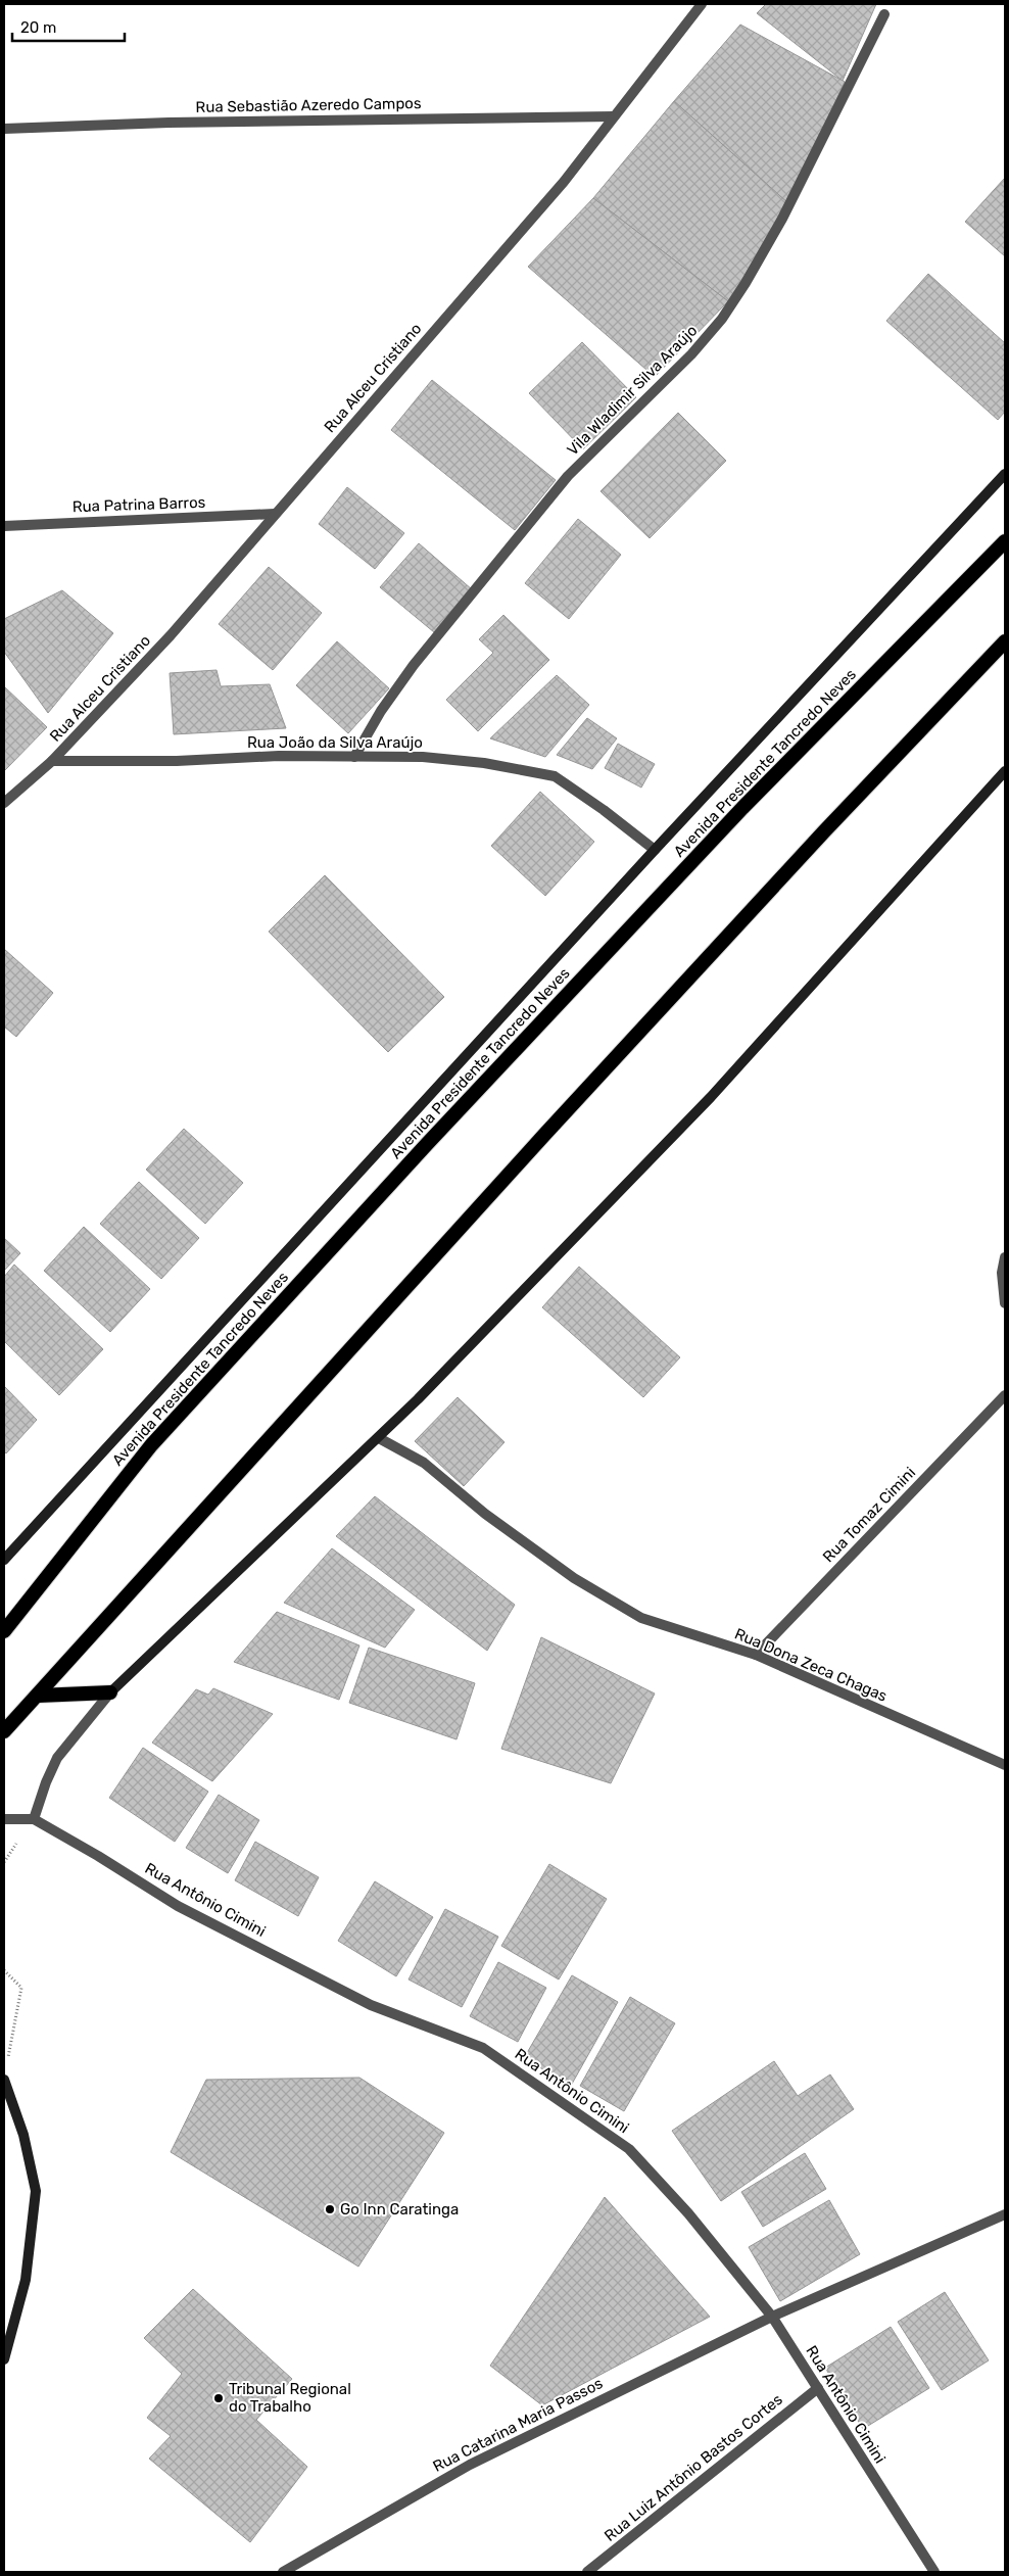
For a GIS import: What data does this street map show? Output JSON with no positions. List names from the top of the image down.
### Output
{
  "streets": {
    "highway": ["Avenida Presidente Tancredo Neves"],
    "street": [
      "Rua Sebastião Azeredo Campos",
      "Rua Alceu Cristiano",
      "Vila Wladimir Silva Araújo",
      "Rua Patrina Barros",
      "Rua João da Silva Araújo",
      "Rua Tomaz Cimini",
      "Rua Dona Zeca Chagas",
      "Rua Antônio Cimini",
      "Rua Catarina Maria Passos",
      "Rua Luiz Antônio Bastos Cortes"
    ]
  },
  "crossings": [
    ["Rua Sebastião Azeredo Campos", "Rua Alceu Cristiano"],
    ["Rua Alceu Cristiano", "Rua Patrina Barros"],
    ["Rua Alceu Cristiano", "Rua João da Silva Araújo"],
    ["Vila Wladimir Silva Araújo", "Rua João da Silva Araújo"],
    ["Rua João da Silva Araújo", "Avenida Presidente Tancredo Neves"],
    ["Rua Tomaz Cimini", "Rua Dona Zeca Chagas"],
    ["Rua Antônio Cimini", "Rua Catarina Maria Passos"],
    ["Rua Antônio Cimini", "Rua Luiz Antônio Bastos Cortes"]
  ],
  "places": ["Go Inn Caratinga", "Tribunal Regional do Trabalho"],
  "scale_bar": "20 m"
}
